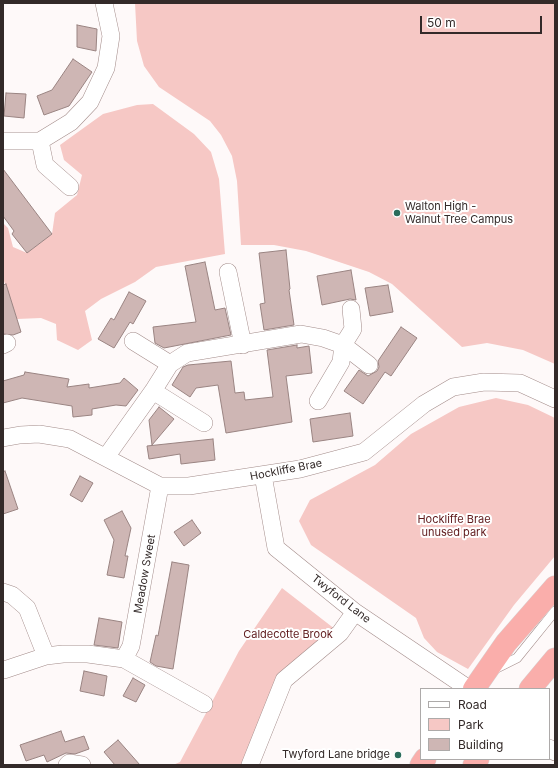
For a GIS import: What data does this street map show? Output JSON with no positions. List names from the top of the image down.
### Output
{
  "streets": {
    "street": ["Hockliffe Brae", "Meadow Sweet", "Twyford Lane"]
  },
  "crossings": [
    ["Hockliffe Brae", "Meadow Sweet"],
    ["Hockliffe Brae", "Twyford Lane"]
  ],
  "parks": ["Hockliffe Brae unused park", "Caldecotte Brook"],
  "places": ["Walton High - Walnut Tree Campus", "Twyford Lane bridge"],
  "legend": ["Road", "Park", "Building"],
  "scale_bar": "50 m"
}
